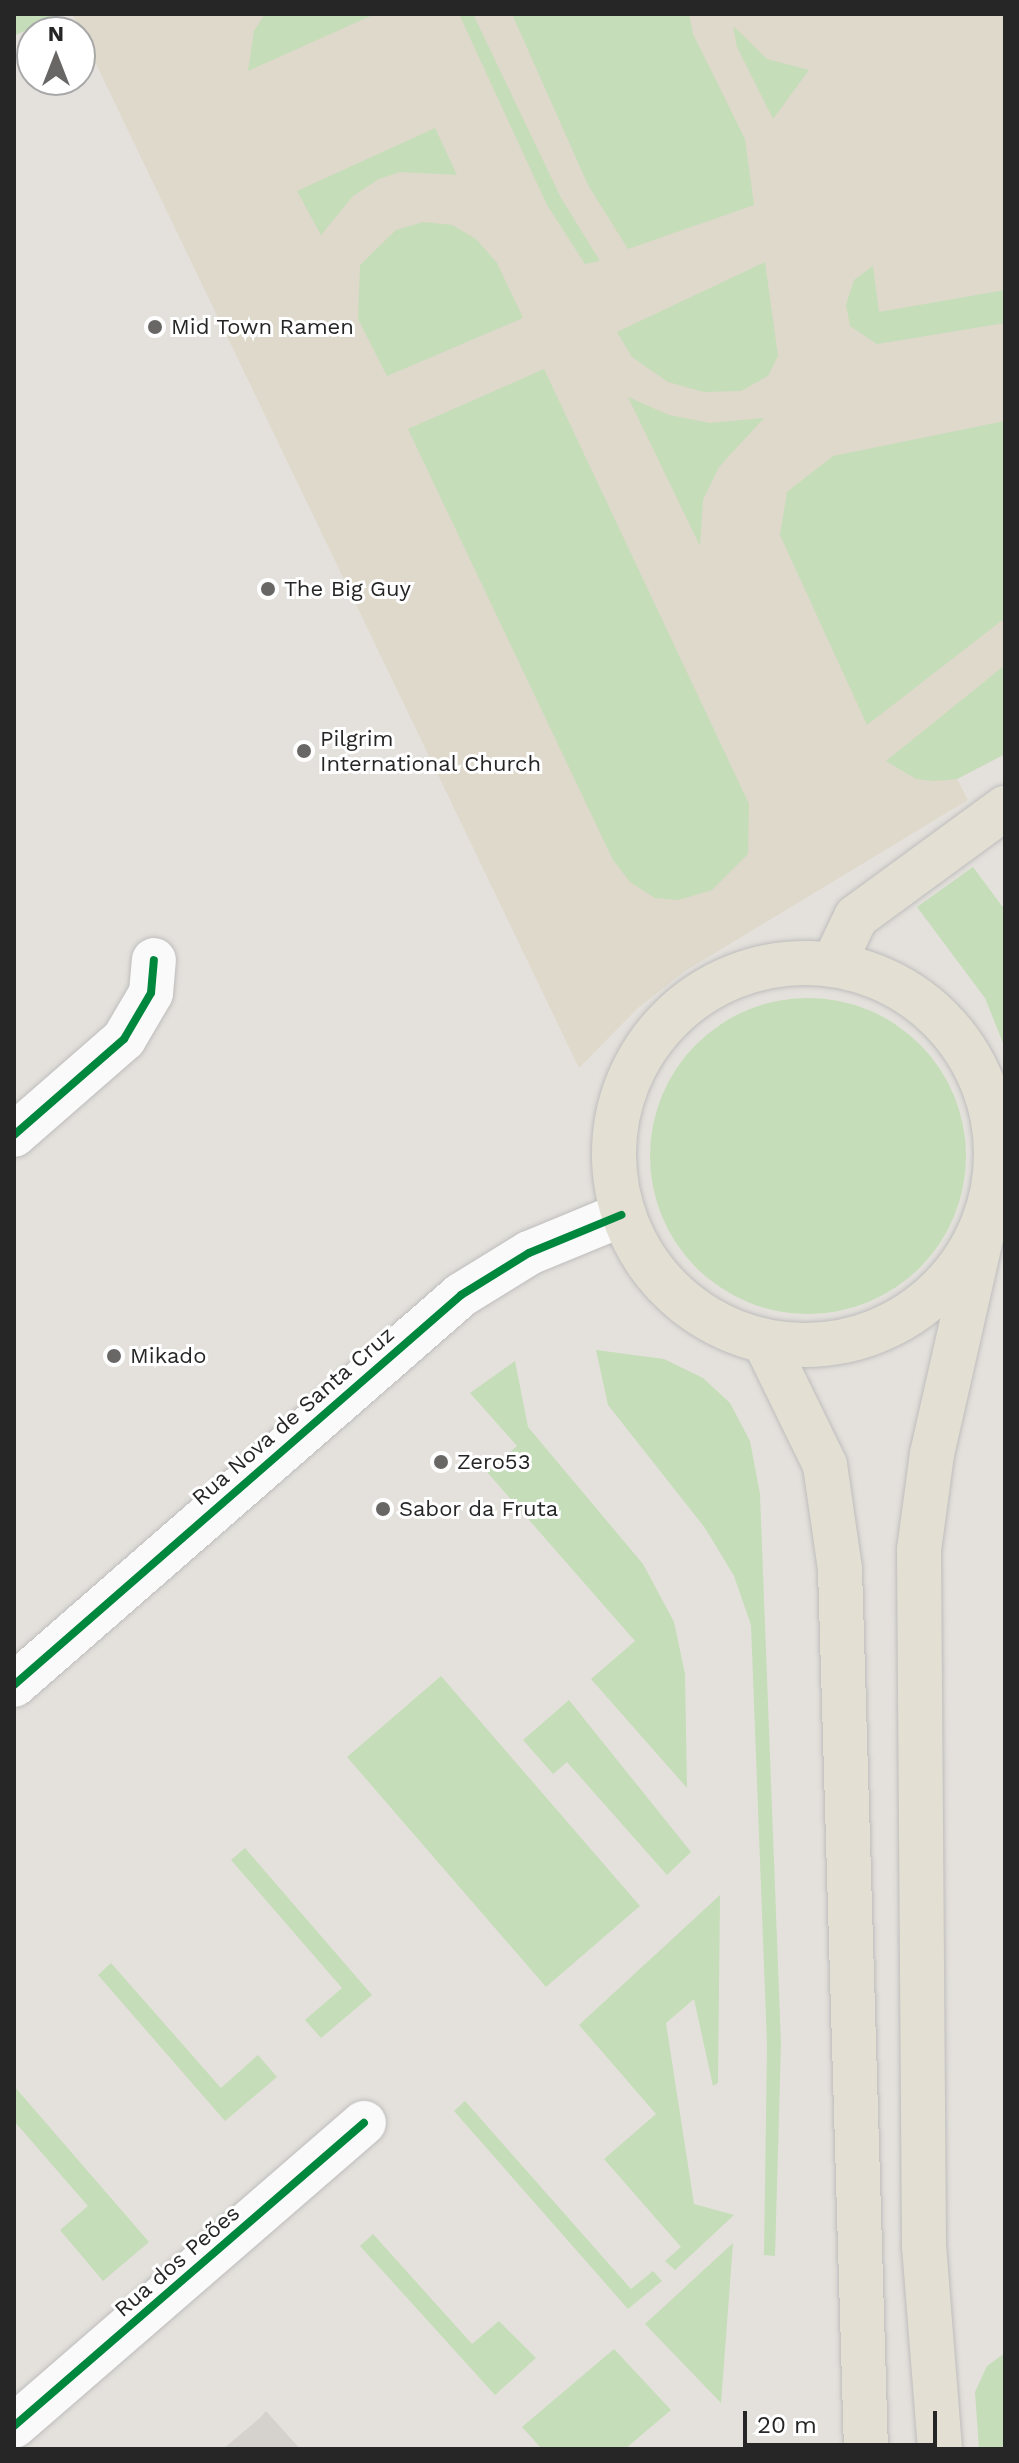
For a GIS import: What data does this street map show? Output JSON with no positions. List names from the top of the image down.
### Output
{
  "streets": {
    "street": ["Rua Nova de Santa Cruz", "Rua dos Peões"]
  },
  "places": [
    "Mid Town Ramen",
    "The Big Guy",
    "Pilgrim International Church",
    "Mikado",
    "Zero53",
    "Sabor da Fruta"
  ],
  "scale_bar": "20 m",
  "north": "top"
}
